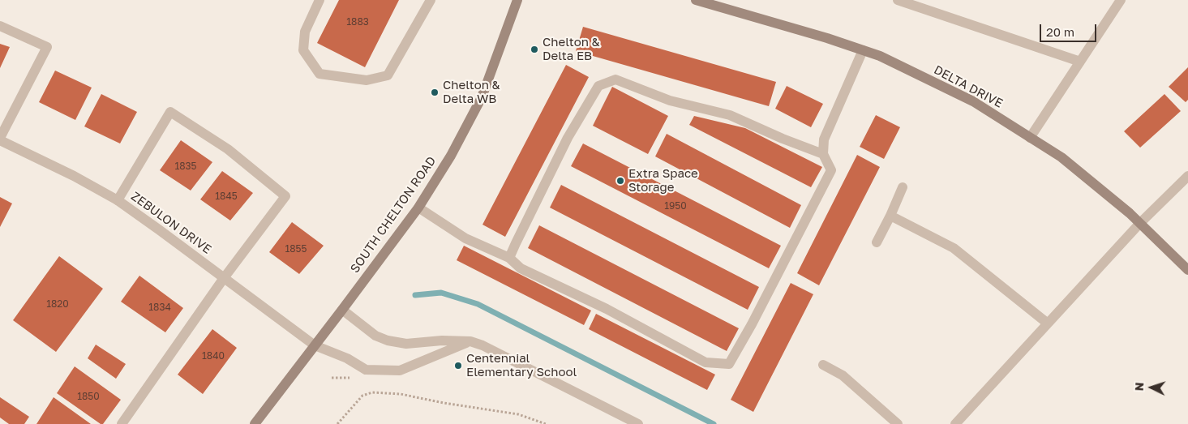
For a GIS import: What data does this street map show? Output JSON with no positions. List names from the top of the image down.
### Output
{
  "streets": {
    "main road": ["DELTA DRIVE", "SOUTH CHELTON ROAD"],
    "street": ["ZEBULON DRIVE"]
  },
  "crossings": [
    ["SOUTH CHELTON ROAD", "ZEBULON DRIVE"]
  ],
  "places": [
    "Chelton & Delta EB",
    "Chelton & Delta WB",
    "Extra Space Storage",
    "Centennial Elementary School"
  ],
  "house_numbers": [
    "1883",
    "1835",
    "1845",
    "1950",
    "1855",
    "1820",
    "1834",
    "1840",
    "1850"
  ],
  "scale_bar": "20 m",
  "north": "left"
}
